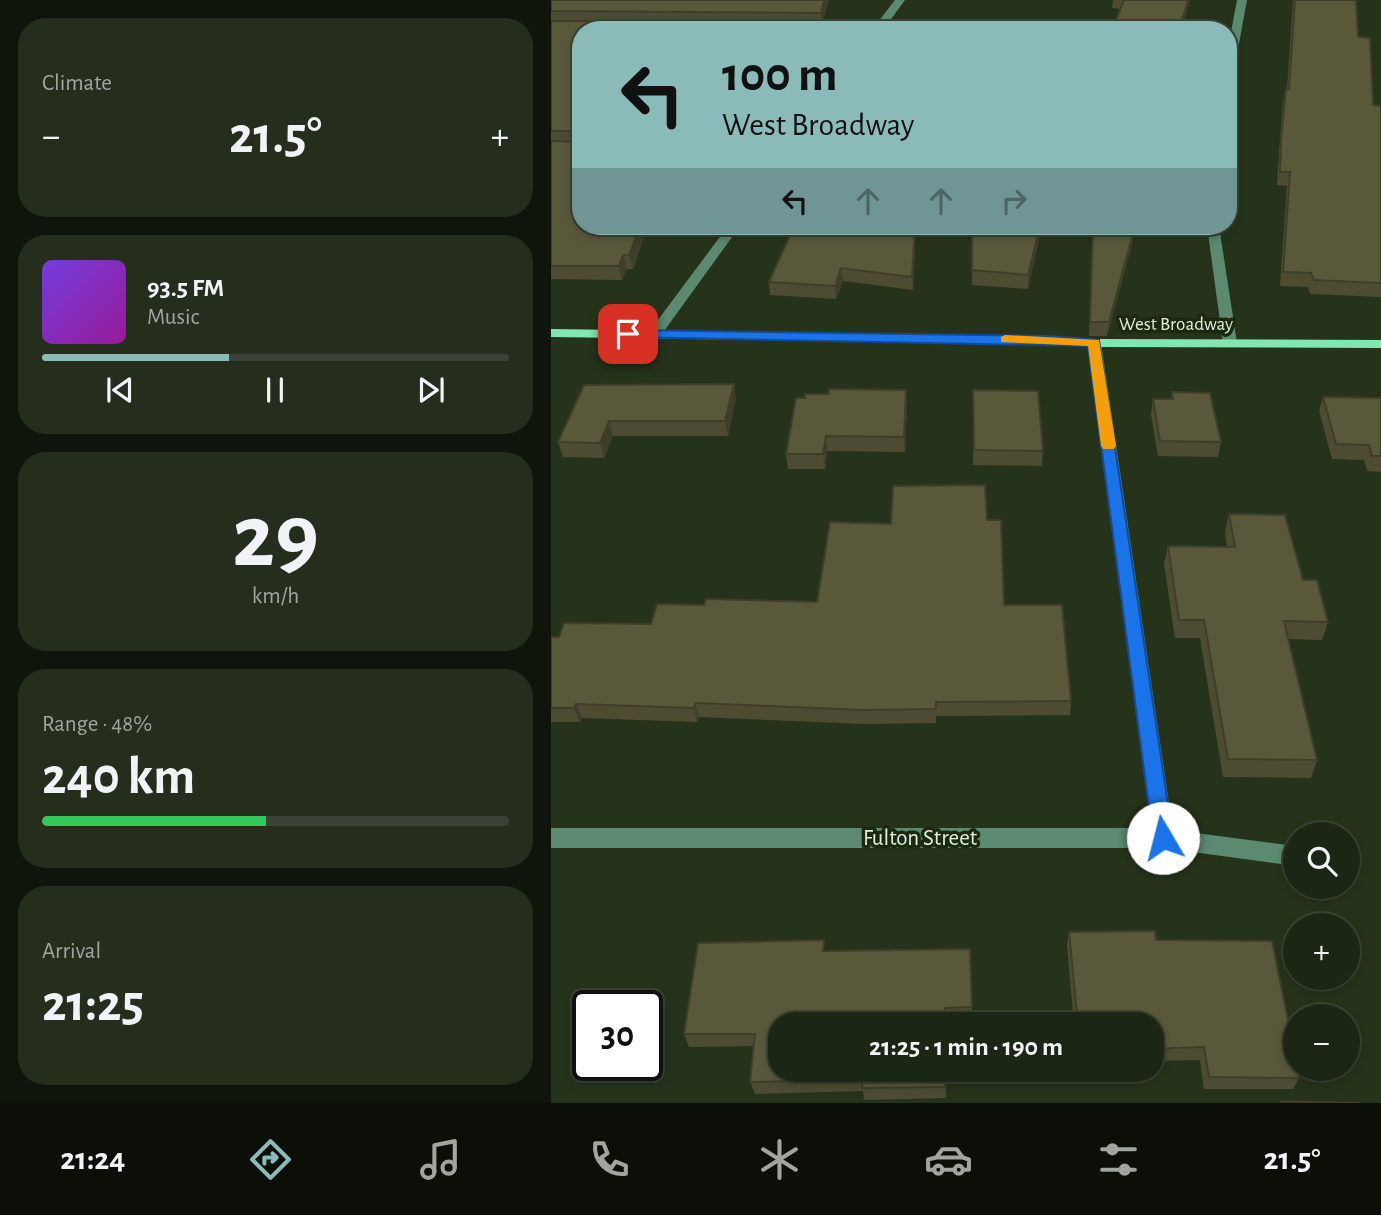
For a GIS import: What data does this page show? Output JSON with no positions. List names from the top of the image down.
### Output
{
  "streets": {
    "main road": ["West Broadway"],
    "street": ["Fulton Street"]
  },
  "page": {
    "tile": [
      "Climate",
      ["29", "km/h"],
      ["Range · 48%", "240 km"],
      ["Arrival", "21:25"]
    ],
    "turn": ["100 m", "West Broadway"],
    "heat": ["−", "21.5°", "+"],
    "song": ["93.5 FM", "Music"],
    "map_buttons": ["+", "−"],
    "limit": "30",
    "trip": "21:25 · 1 min · 190 m",
    "tabs": ["21:24", "21.5°"]
  }
}
